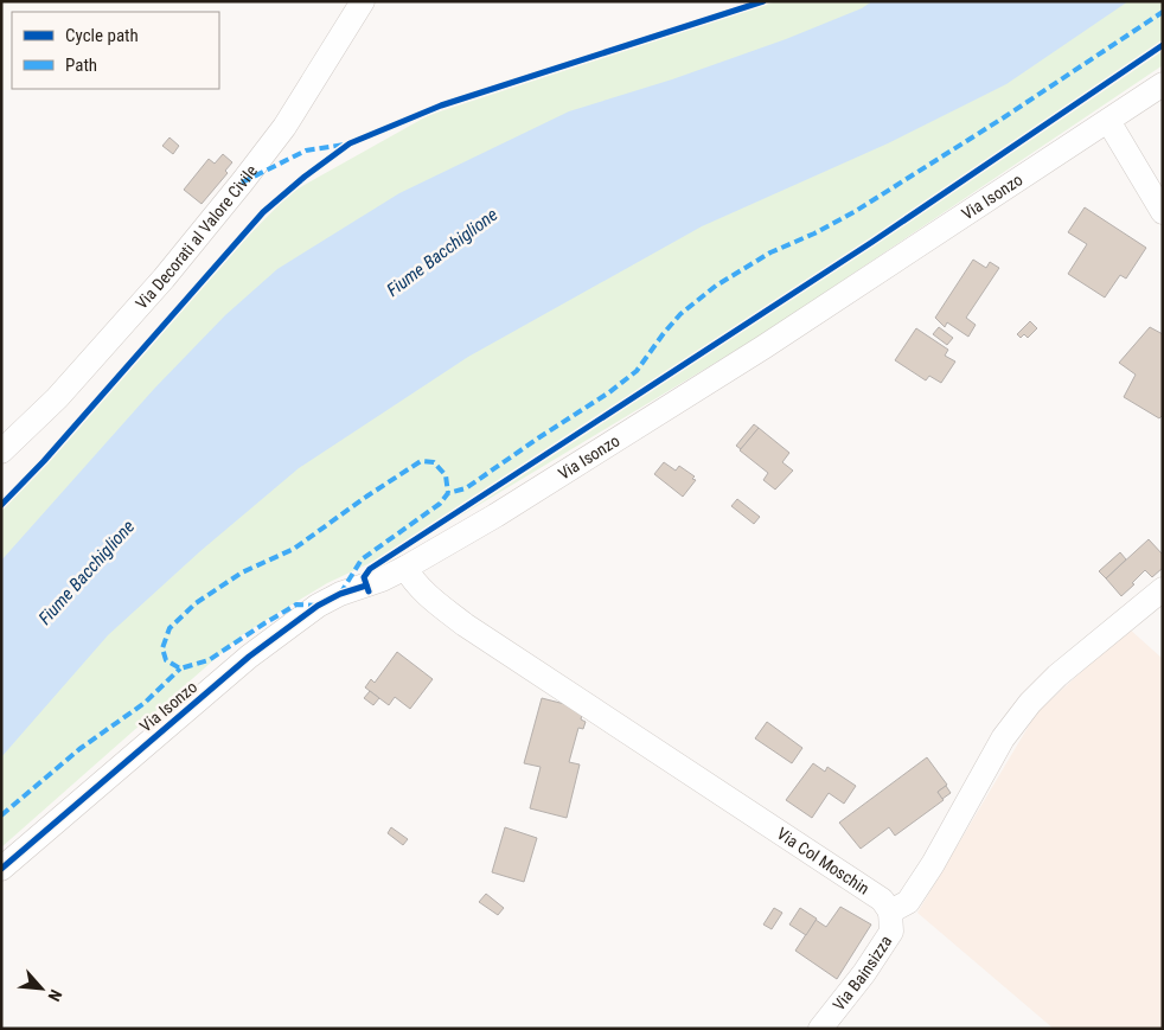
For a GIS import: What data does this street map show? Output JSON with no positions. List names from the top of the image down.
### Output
{
  "streets": {
    "street": [
      "Via Isonzo",
      "Via Decorati al Valore Civile",
      "Via Col Moschin",
      "Via Bainsizza"
    ]
  },
  "crossings": [
    ["Via Isonzo", "Via Col Moschin"],
    ["Via Col Moschin", "Via Bainsizza"]
  ],
  "water": ["Fiume Bacchiglione"],
  "legend": ["Cycle path", "Path"],
  "north": "bottom right"
}
